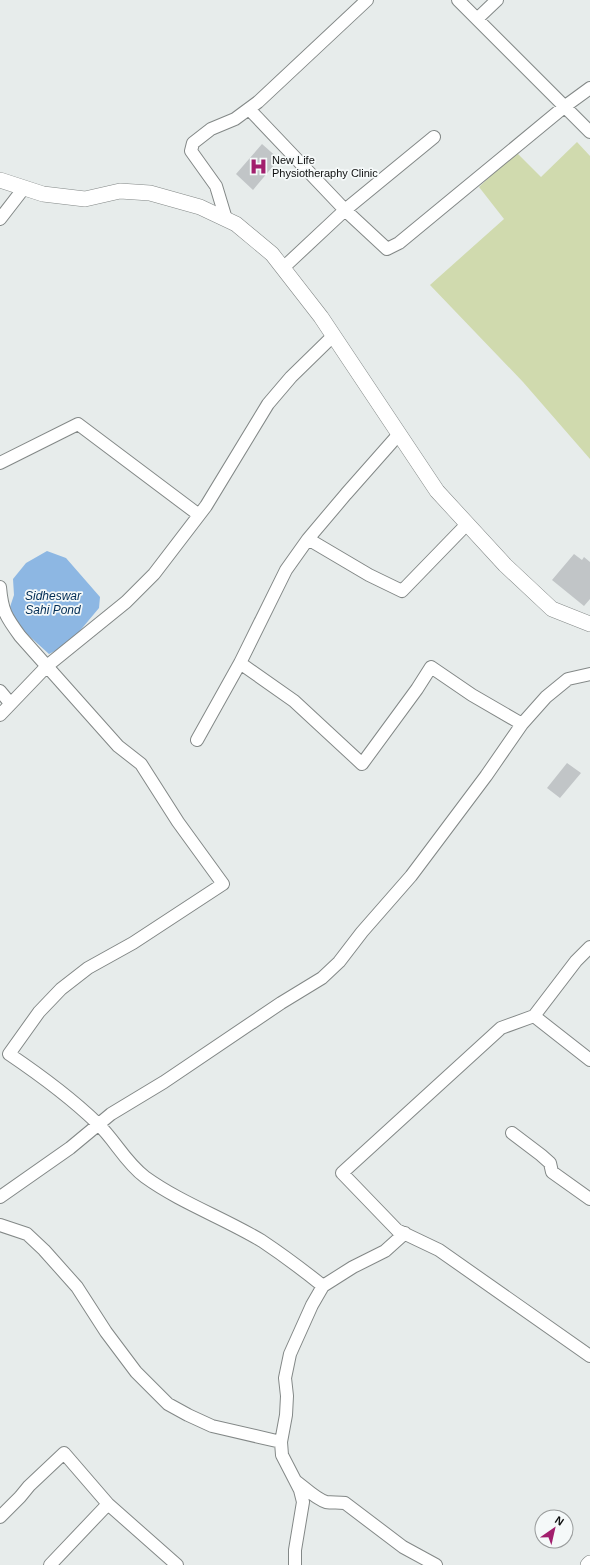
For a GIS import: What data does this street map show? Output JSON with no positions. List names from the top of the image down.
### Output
{
  "water": ["Sidheswar Sahi Pond"],
  "places": {
    "hospital": ["New Life Physiotheraphy Clinic"]
  },
  "north": "top right"
}
